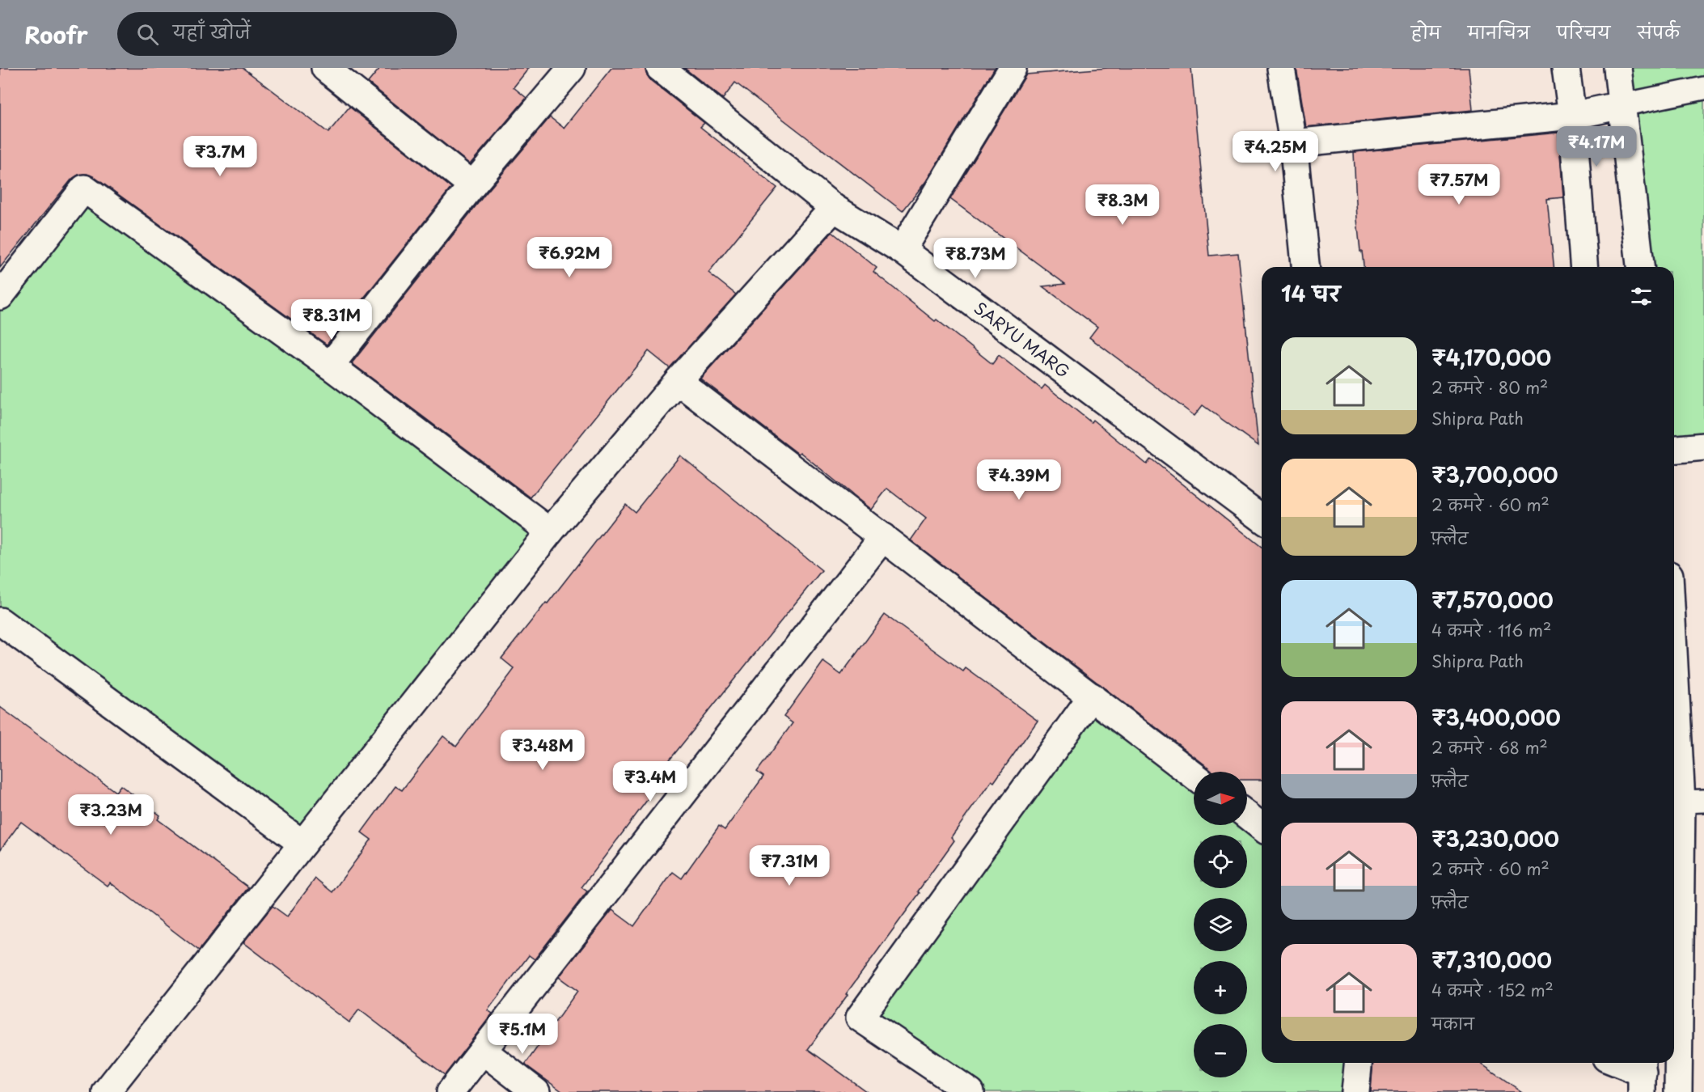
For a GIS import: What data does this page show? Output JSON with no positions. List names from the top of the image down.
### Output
{
  "streets": {
    "street": ["SARYU MARG"]
  },
  "north": "right",
  "page": {
    "header": "Roofr",
    "search": "यहाँ खोजें",
    "nav": [
      "होम",
      "मानचित्र",
      "परिचय",
      "संपर्क"
    ],
    "price": [
      "₹4.17M",
      "₹4.25M",
      "₹3.7M",
      "₹7.57M",
      "₹8.3M",
      "₹6.92M",
      "₹8.73M",
      "₹8.31M",
      "₹4.39M",
      "₹3.48M",
      "₹3.4M",
      "₹3.23M",
      "₹7.31M",
      "₹5.1M"
    ],
    "heading": "14 घर",
    "list": [
      {
        "name": "₹4,170,000",
        "note": "2 कमरे · 80 m² · Shipra Path"
      },
      {
        "name": "₹3,700,000",
        "note": "2 कमरे · 60 m² · फ़्लैट"
      },
      {
        "name": "₹7,570,000",
        "note": "4 कमरे · 116 m² · Shipra Path"
      },
      {
        "name": "₹3,400,000",
        "note": "2 कमरे · 68 m² · फ़्लैट"
      },
      {
        "name": "₹3,230,000",
        "note": "2 कमरे · 60 m² · फ़्लैट"
      },
      {
        "name": "₹7,310,000",
        "note": "4 कमरे · 152 m² · मकान"
      }
    ],
    "map_buttons": ["+", "−"]
  }
}
